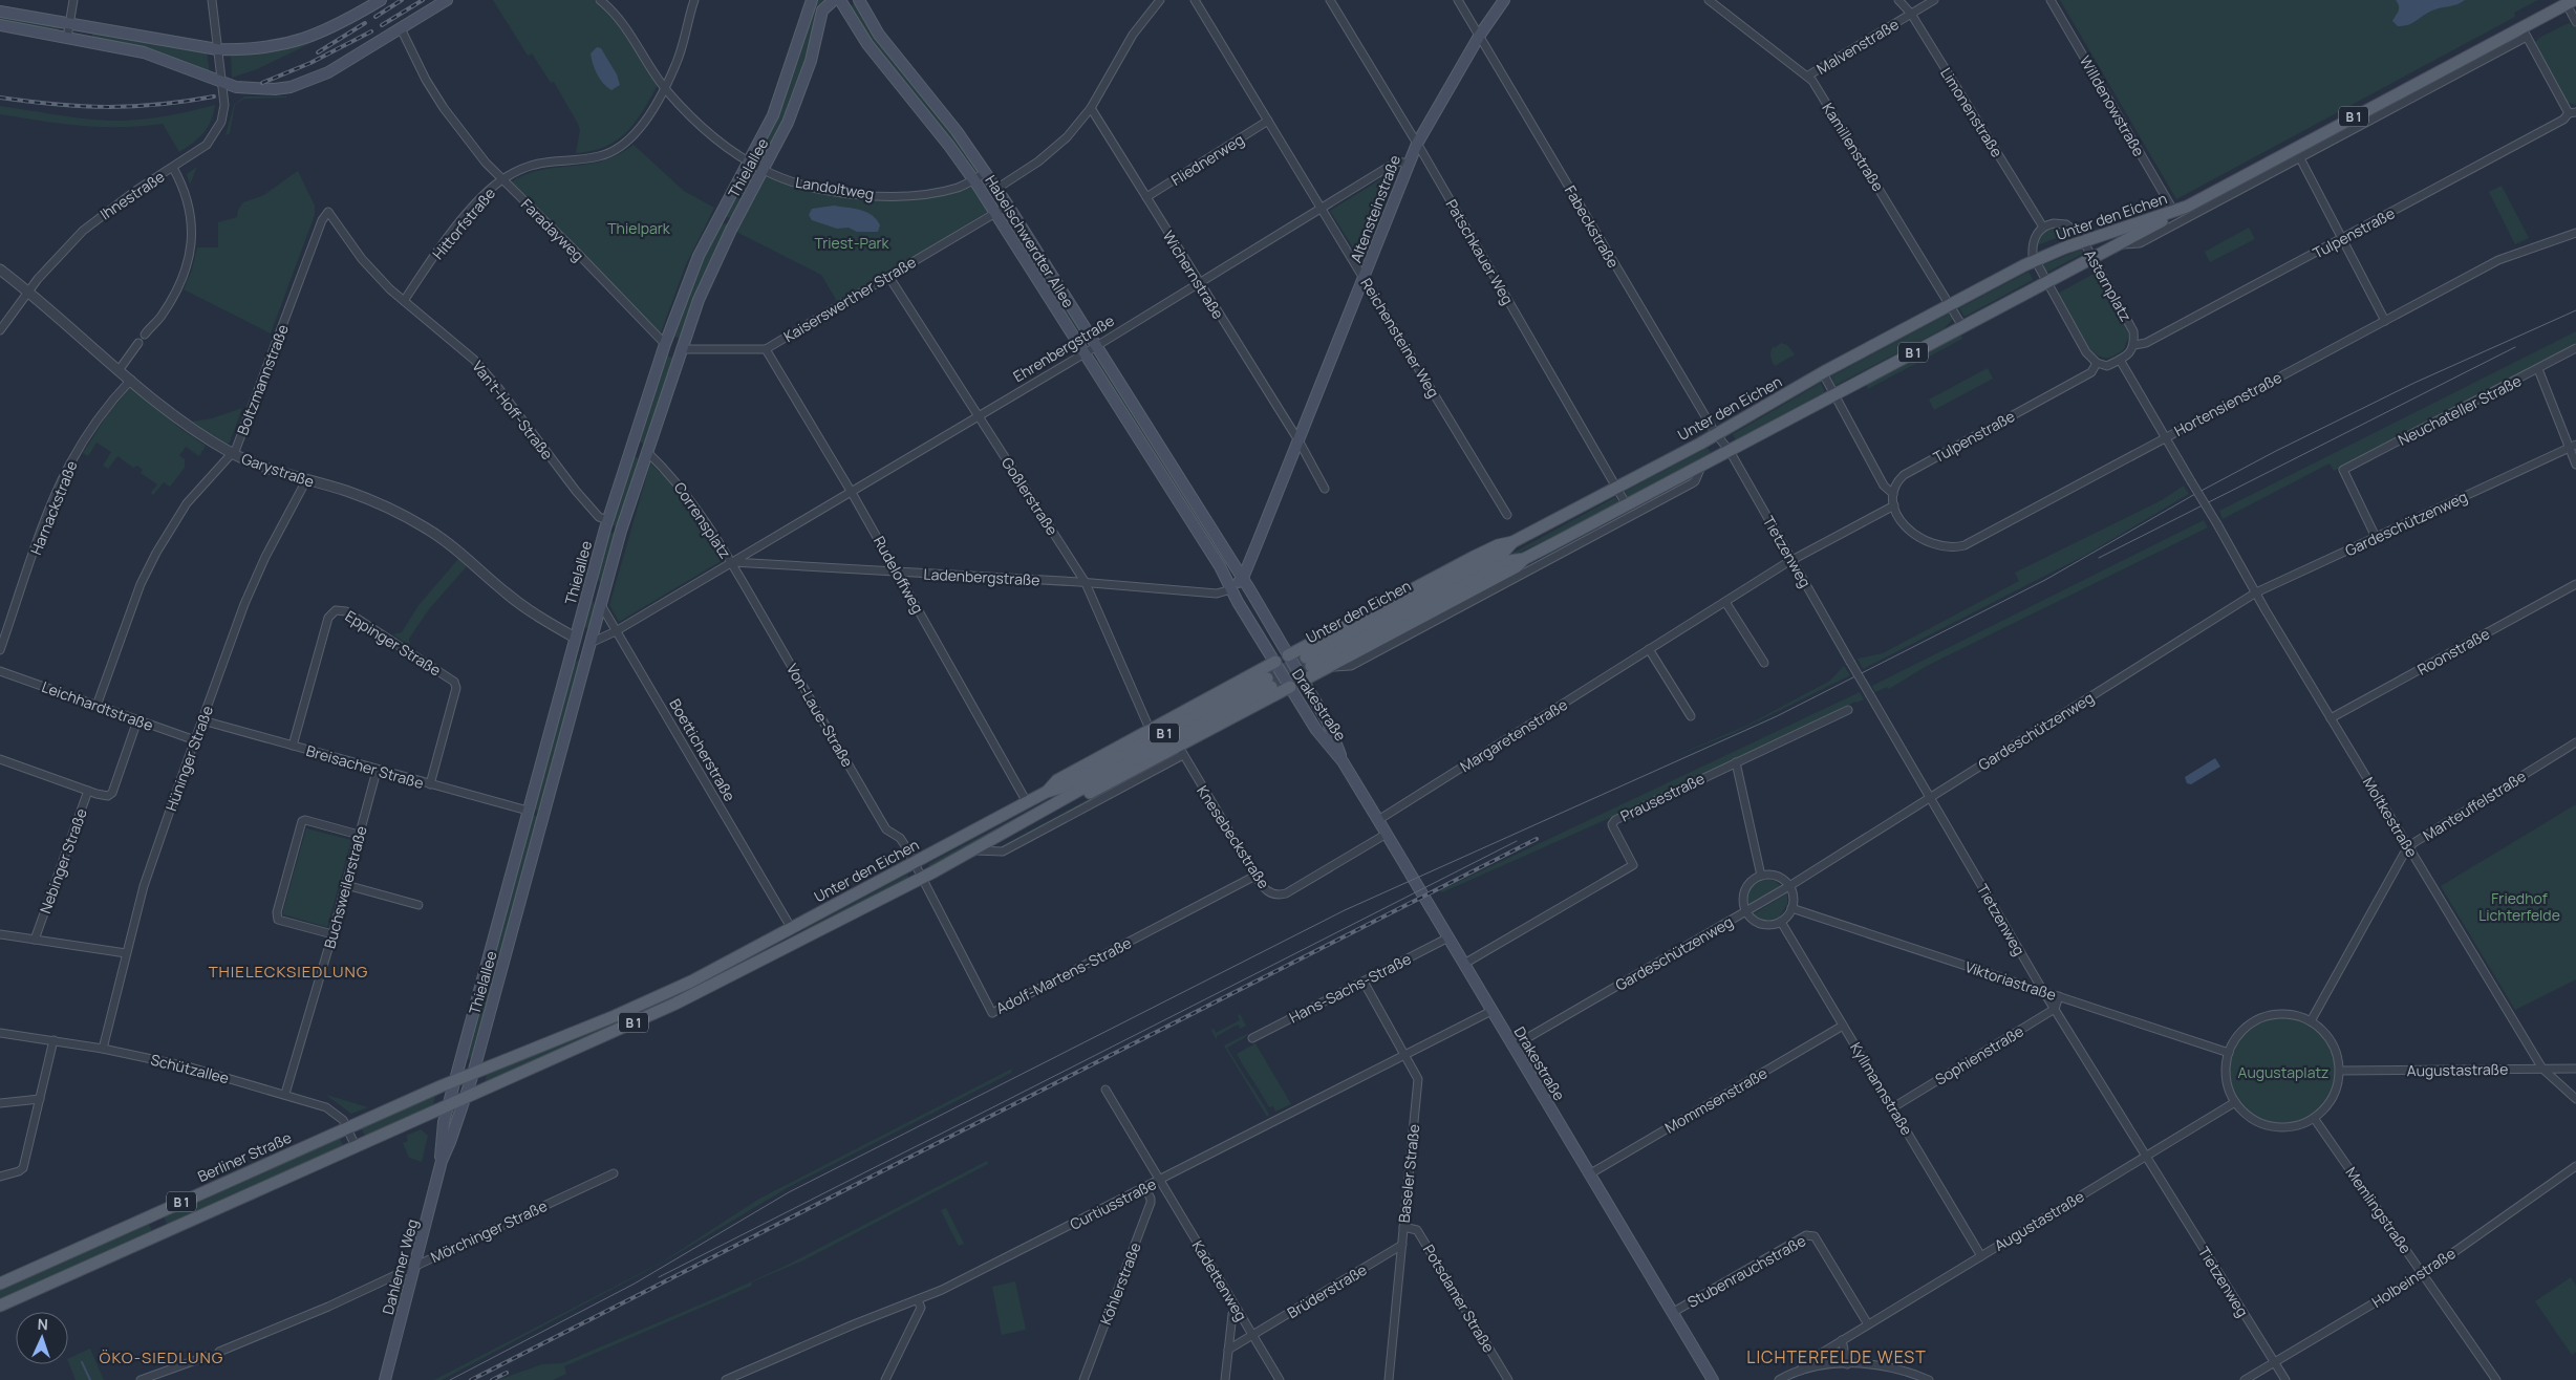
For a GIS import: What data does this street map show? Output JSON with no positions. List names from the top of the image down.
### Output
{
  "streets": {
    "main road": [
      "B 1",
      "Thielallee",
      "Altensteinstraße",
      "Unter den Eichen",
      "Habelschwerdter Allee",
      "Drakestraße",
      "Boetticherstraße",
      "Berliner Straße",
      "Dahlemer Weg"
    ],
    "street": [
      "Malvenstraße",
      "Willdenowstraße",
      "Limonenstraße",
      "Kamillenstraße",
      "Fliednerweg",
      "Landoltweg",
      "Ihnestraße",
      "Hittorfstraße",
      "Fabeckstraße",
      "Faradayweg",
      "Tulpenstraße",
      "Patschkauer Weg",
      "Wichernstraße",
      "Asternplatz",
      "Kaiserswerther Straße",
      "Reichensteiner Weg",
      "Ehrenbergstraße",
      "Boltzmannstraße",
      "Hortensienstraße",
      "Van't-Hoff-Straße",
      "Neuchateller Straße",
      "Garystraße",
      "Goßlerstraße",
      "Harnackstraße",
      "Corrensplatz",
      "Gardeschützenweg",
      "Tietzenweg",
      "Rudeloffweg",
      "Ladenbergstraße",
      "Eppinger Straße",
      "Roonstraße",
      "Leichhardtstraße",
      "Von-Laue-Straße",
      "Margaretenstraße",
      "Hüninger Straße",
      "Breisacher Straße",
      "Prausestraße",
      "Manteuffelstraße",
      "Moltkestraße",
      "Knesebeckstraße",
      "Nebinger Straße",
      "Buchsweilerstraße",
      "Adolf-Martens-Straße",
      "Viktoriastraße",
      "Hans-Sachs-Straße",
      "Sophienstraße",
      "Schützallee",
      "Augustastraße",
      "Kyllmannstraße",
      "Mommsenstraße",
      "Baseler Straße",
      "Curtiusstraße",
      "Memlingstraße",
      "Mörchinger Straße",
      "Stubenrauchstraße",
      "Holbeinstraße",
      "Kadettenweg",
      "Köhlerstraße",
      "Brüderstraße",
      "Potsdamer Straße"
    ]
  },
  "crossings": [
    ["Malvenstraße", "Limonenstraße"],
    ["Malvenstraße", "Kamillenstraße"],
    ["Willdenowstraße", "Unter den Eichen"],
    ["Limonenstraße", "Asternplatz"],
    ["B 1", "Thielallee"],
    ["B 1", "Unter den Eichen"],
    ["B 1", "Schützallee"],
    ["B 1", "Dahlemer Weg"],
    ["Kamillenstraße", "Unter den Eichen"],
    ["Fliednerweg", "Wichernstraße"],
    ["Fliednerweg", "Reichensteiner Weg"],
    ["Thielallee", "Landoltweg"],
    ["Thielallee", "Unter den Eichen"],
    ["Thielallee", "Faradayweg"],
    ["Thielallee", "Van't-Hoff-Straße"],
    ["Thielallee", "Garystraße"],
    ["Thielallee", "Corrensplatz"],
    ["Thielallee", "Boetticherstraße"],
    ["Thielallee", "Breisacher Straße"],
    ["Thielallee", "Berliner Straße"],
    ["Thielallee", "Dahlemer Weg"],
    ["Landoltweg", "Hittorfstraße"],
    ["Landoltweg", "Habelschwerdter Allee"],
    ["Ihnestraße", "Garystraße"],
    ["Altensteinstraße", "Fabeckstraße"],
    ["Altensteinstraße", "Habelschwerdter Allee"],
    ["Altensteinstraße", "Patschkauer Weg"],
    ["Altensteinstraße", "Wichernstraße"],
    ["Altensteinstraße", "Reichensteiner Weg"],
    ["Altensteinstraße", "Ehrenbergstraße"],
    ["Unter den Eichen", "Fabeckstraße"],
    ["Unter den Eichen", "Patschkauer Weg"],
    ["Unter den Eichen", "Asternplatz"],
    ["Unter den Eichen", "Tietzenweg"],
    ["Unter den Eichen", "Rudeloffweg"],
    ["Unter den Eichen", "Von-Laue-Straße"],
    ["Unter den Eichen", "Boetticherstraße"],
    ["Unter den Eichen", "Adolf-Martens-Straße"],
    ["Unter den Eichen", "Berliner Straße"],
    ["Unter den Eichen", "Dahlemer Weg"],
    ["Hittorfstraße", "Faradayweg"],
    ["Hittorfstraße", "Van't-Hoff-Straße"],
    ["Fabeckstraße", "Tietzenweg"],
    ["Tulpenstraße", "Asternplatz"],
    ["Habelschwerdter Allee", "Kaiserswerther Straße"],
    ["Habelschwerdter Allee", "Ehrenbergstraße"],
    ["Habelschwerdter Allee", "Ladenbergstraße"],
    ["Habelschwerdter Allee", "Drakestraße"],
    ["Wichernstraße", "Ehrenbergstraße"],
    ["Kaiserswerther Straße", "Goßlerstraße"],
    ["Kaiserswerther Straße", "Rudeloffweg"],
    ["Reichensteiner Weg", "Ehrenbergstraße"],
    ["Ehrenbergstraße", "Goßlerstraße"],
    ["Ehrenbergstraße", "Corrensplatz"],
    ["Ehrenbergstraße", "Rudeloffweg"],
    ["Ehrenbergstraße", "Ladenbergstraße"],
    ["Ehrenbergstraße", "Von-Laue-Straße"],
    ["Boltzmannstraße", "Van't-Hoff-Straße"],
    ["Boltzmannstraße", "Garystraße"],
    ["Boltzmannstraße", "Leichhardtstraße"],
    ["Hortensienstraße", "Margaretenstraße"],
    ["Hortensienstraße", "Moltkestraße"],
    ["Neuchateller Straße", "Gardeschützenweg"],
    ["Garystraße", "Harnackstraße"],
    ["Garystraße", "Hüninger Straße"],
    ["Goßlerstraße", "Ladenbergstraße"],
    ["Corrensplatz", "Ladenbergstraße"],
    ["Corrensplatz", "Von-Laue-Straße"],
    ["Corrensplatz", "Boetticherstraße"],
    ["Gardeschützenweg", "Tietzenweg"],
    ["Gardeschützenweg", "Drakestraße"],
    ["Gardeschützenweg", "Moltkestraße"],
    ["Tietzenweg", "Margaretenstraße"],
    ["Tietzenweg", "Viktoriastraße"],
    ["Tietzenweg", "Sophienstraße"],
    ["Tietzenweg", "Augustastraße"],
    ["Tietzenweg", "Holbeinstraße"],
    ["Rudeloffweg", "Ladenbergstraße"],
    ["Ladenbergstraße", "Von-Laue-Straße"],
    ["Eppinger Straße", "Breisacher Straße"],
    ["Roonstraße", "Moltkestraße"],
    ["Drakestraße", "Margaretenstraße"],
    ["Drakestraße", "Prausestraße"],
    ["Drakestraße", "Knesebeckstraße"],
    ["Drakestraße", "Hans-Sachs-Straße"],
    ["Drakestraße", "Mommsenstraße"],
    ["Drakestraße", "Curtiusstraße"],
    ["Drakestraße", "Stubenrauchstraße"],
    ["Leichhardtstraße", "Hüninger Straße"],
    ["Leichhardtstraße", "Nebinger Straße"],
    ["Von-Laue-Straße", "Adolf-Martens-Straße"],
    ["Hüninger Straße", "Breisacher Straße"],
    ["Hüninger Straße", "Schützallee"],
    ["Breisacher Straße", "Buchsweilerstraße"],
    ["Manteuffelstraße", "Moltkestraße"],
    ["Manteuffelstraße", "Viktoriastraße"],
    ["Manteuffelstraße", "Augustastraße"],
    ["Manteuffelstraße", "Memlingstraße"],
    ["Moltkestraße", "Augustastraße"],
    ["Knesebeckstraße", "Adolf-Martens-Straße"],
    ["Buchsweilerstraße", "Schützallee"],
    ["Viktoriastraße", "Augustastraße"],
    ["Viktoriastraße", "Memlingstraße"],
    ["Hans-Sachs-Straße", "Baseler Straße"],
    ["Sophienstraße", "Kyllmannstraße"],
    ["Schützallee", "Berliner Straße"],
    ["Augustastraße", "Kyllmannstraße"],
    ["Augustastraße", "Memlingstraße"],
    ["Augustastraße", "Stubenrauchstraße"],
    ["Kyllmannstraße", "Mommsenstraße"],
    ["Berliner Straße", "Dahlemer Weg"],
    ["Baseler Straße", "Curtiusstraße"],
    ["Baseler Straße", "Brüderstraße"],
    ["Baseler Straße", "Potsdamer Straße"],
    ["Curtiusstraße", "Kadettenweg"],
    ["Curtiusstraße", "Köhlerstraße"],
    ["Memlingstraße", "Holbeinstraße"],
    ["Mörchinger Straße", "Dahlemer Weg"],
    ["Kadettenweg", "Brüderstraße"]
  ],
  "districts": ["THIELECKSIEDLUNG", "ÖKO-SIEDLUNG", "LICHTERFELDE WEST"],
  "parks": [
    "Thielpark",
    "Triest-Park",
    "Friedhof Lichterfelde",
    "Augustaplatz"
  ],
  "north": "top"
}
